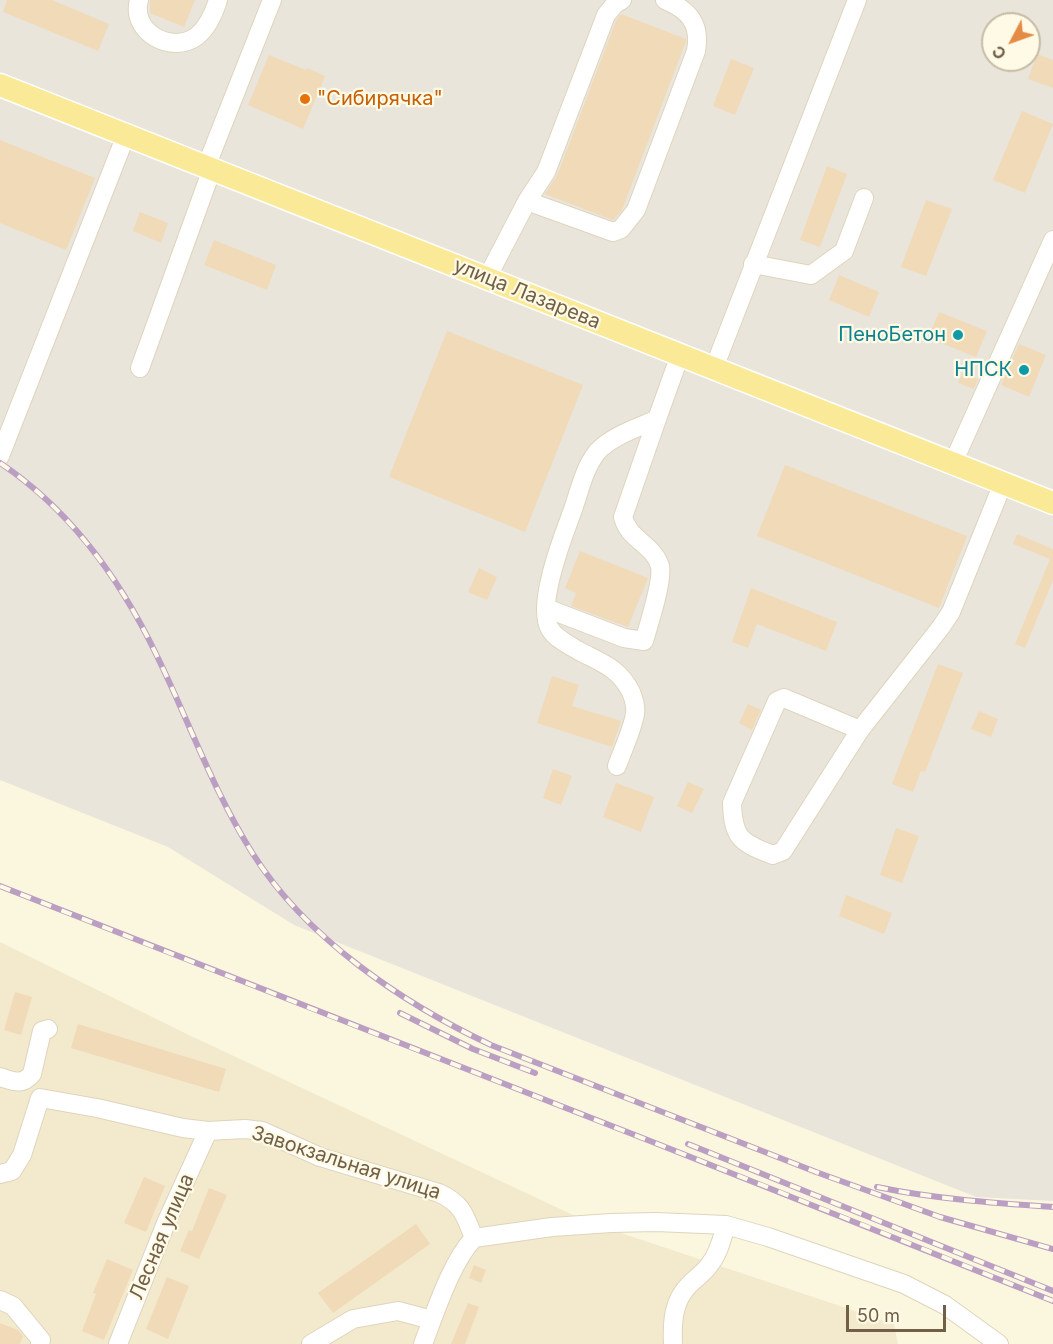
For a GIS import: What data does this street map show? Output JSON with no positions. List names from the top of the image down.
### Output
{
  "streets": {
    "main road": ["улица Лазарева"],
    "street": ["Завокзальная улица", "Лесная улица"]
  },
  "crossings": [
    ["Завокзальная улица", "Лесная улица"]
  ],
  "places": ["\"Сибирячка\"", "ПеноБетон", "НПСК"],
  "scale_bar": "50 m",
  "north": "bottom left"
}
